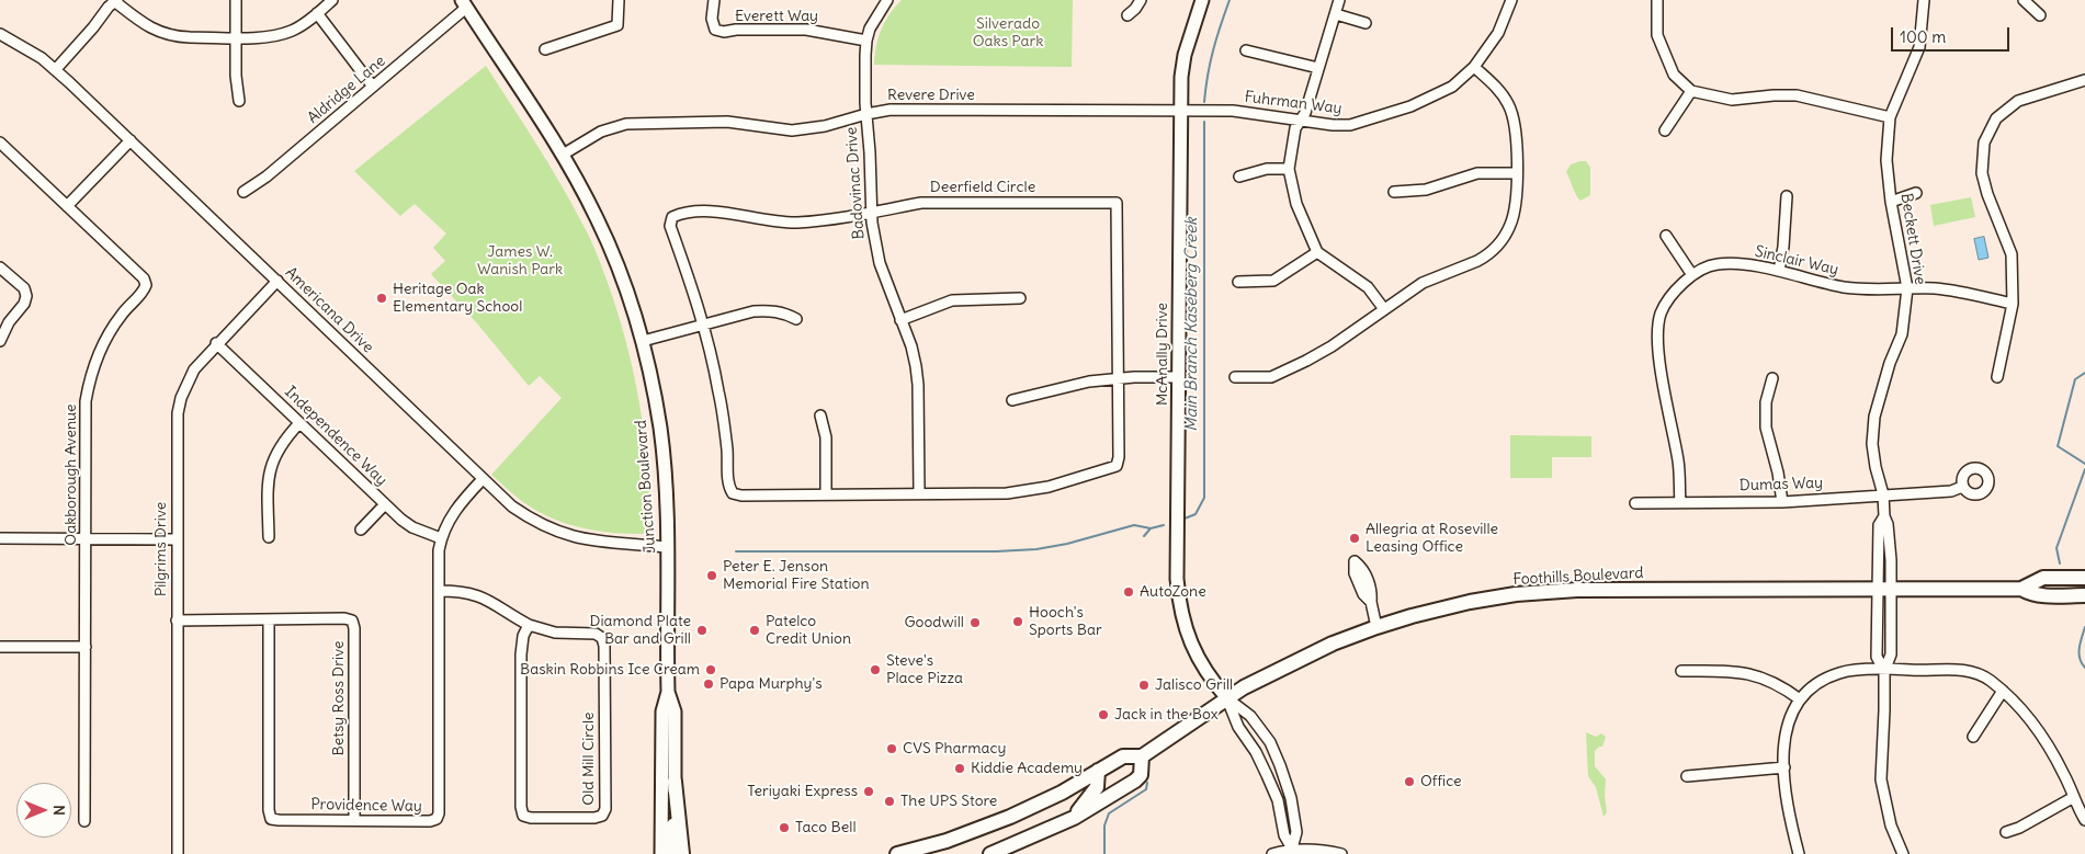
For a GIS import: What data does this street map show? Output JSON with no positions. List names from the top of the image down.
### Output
{
  "streets": {
    "main road": ["McAnally Drive", "Junction Boulevard", "Foothills Boulevard"],
    "street": [
      "Everett Way",
      "Aldridge Lane",
      "Revere Drive",
      "Fuhrman Way",
      "Badovinac Drive",
      "Deerfield Circle",
      "Beckett Drive",
      "Sinclair Way",
      "Americana Drive",
      "Independence Way",
      "Oakborough Avenue",
      "Dumas Way",
      "Pilgrims Drive",
      "Betsy Ross Drive",
      "Old Mill Circle",
      "Providence Way"
    ]
  },
  "crossings": [
    ["Everett Way", "Badovinac Drive"],
    ["Aldridge Lane", "Junction Boulevard"],
    ["Revere Drive", "Fuhrman Way"],
    ["Revere Drive", "Badovinac Drive"],
    ["Revere Drive", "McAnally Drive"],
    ["Revere Drive", "Junction Boulevard"],
    ["Fuhrman Way", "McAnally Drive"],
    ["Badovinac Drive", "Deerfield Circle"],
    ["Beckett Drive", "Sinclair Way"],
    ["Beckett Drive", "Dumas Way"],
    ["Beckett Drive", "Foothills Boulevard"],
    ["Sinclair Way", "Dumas Way"],
    ["Americana Drive", "Junction Boulevard"],
    ["Americana Drive", "Pilgrims Drive"],
    ["Americana Drive", "Providence Way"],
    ["McAnally Drive", "Foothills Boulevard"],
    ["Independence Way", "Pilgrims Drive"],
    ["Independence Way", "Providence Way"],
    ["Pilgrims Drive", "Betsy Ross Drive"],
    ["Betsy Ross Drive", "Providence Way"],
    ["Old Mill Circle", "Providence Way"]
  ],
  "water": ["Main Branch Kaseberg Creek"],
  "parks": ["Silverado Oaks Park", "James W. Wanish Park"],
  "places": [
    "Heritage Oak Elementary School",
    "Allegria at Roseville Leasing Office",
    "Peter E. Jenson Memorial Fire Station",
    "AutoZone",
    "Hooch's Sports Bar",
    "Goodwill",
    "Diamond Plate Bar and Grill",
    "Patelco Credit Union",
    "Baskin Robbins Ice Cream",
    "Steve's Place Pizza",
    "Papa Murphy's",
    "Jalisco Grill",
    "Jack in the Box",
    "CVS Pharmacy",
    "Kiddie Academy",
    "Office",
    "Teriyaki Express",
    "The UPS Store",
    "Taco Bell"
  ],
  "scale_bar": "100 m",
  "north": "right"
}
